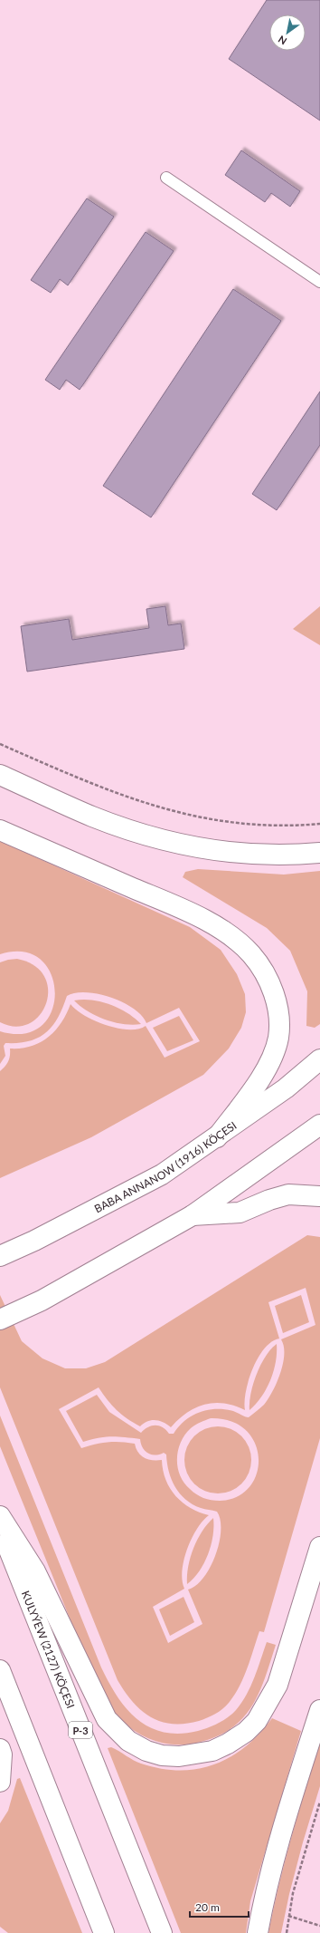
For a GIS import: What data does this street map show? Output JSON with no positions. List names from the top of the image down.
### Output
{
  "streets": {
    "main road": ["BABA ANNANOW (1916) KÖÇESI", "KULYÝEW (2127) KÖÇESI", "P-3"]
  },
  "scale_bar": "20 m",
  "north": "bottom left"
}
